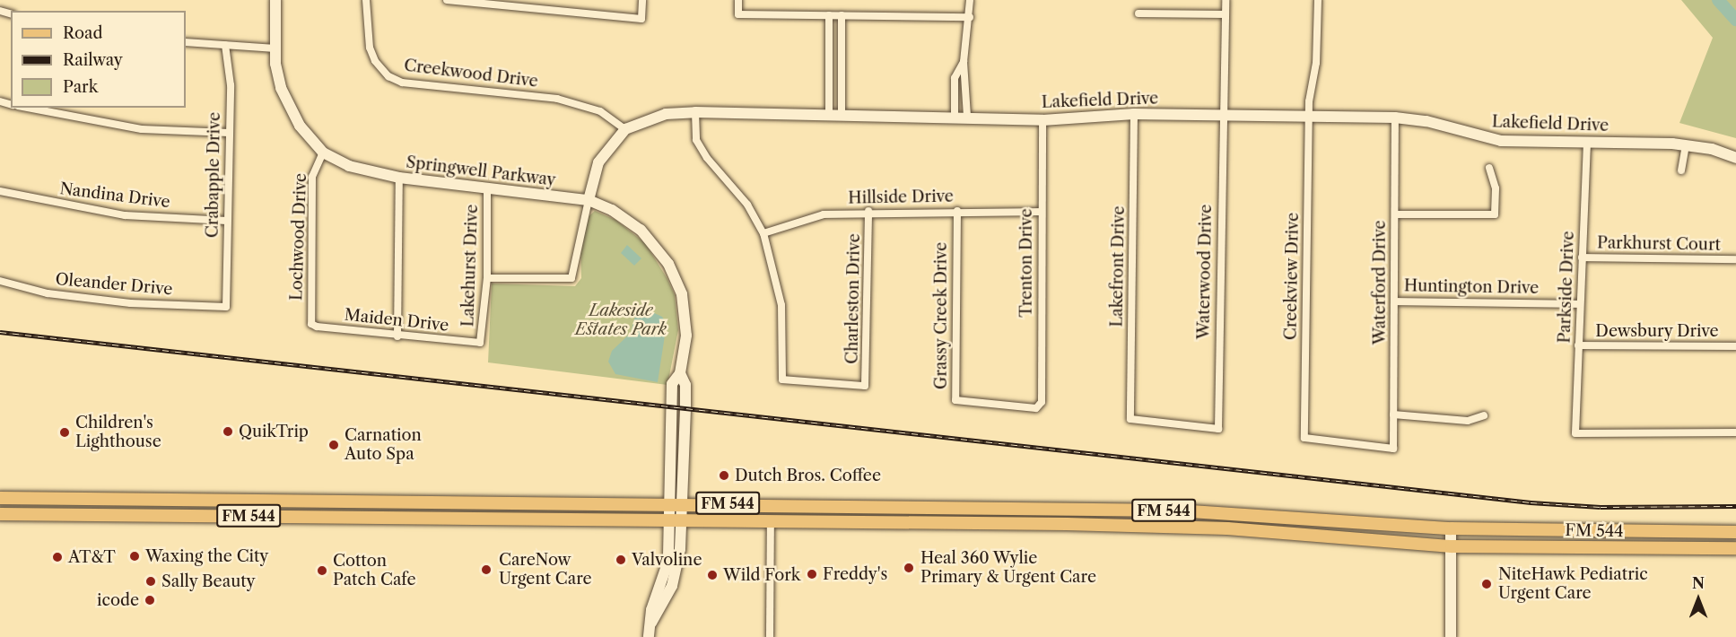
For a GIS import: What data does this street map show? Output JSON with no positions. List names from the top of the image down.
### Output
{
  "streets": {
    "main road": ["FM 544"],
    "street": [
      "Creekwood Drive",
      "Lakefield Drive",
      "Springwell Parkway",
      "Crabapple Drive",
      "Nandina Drive",
      "Hillside Drive",
      "Lochwood Drive",
      "Parkhurst Court",
      "Trenton Drive",
      "Lakehurst Drive",
      "Lakefront Drive",
      "Waterwood Drive",
      "Creekview Drive",
      "Waterford Drive",
      "Oleander Drive",
      "Huntington Drive",
      "Parkside Drive",
      "Charleston Drive",
      "Grassy Creek Drive",
      "Maiden Drive",
      "Dewsbury Drive"
    ]
  },
  "crossings": [
    ["Creekwood Drive", "Lakefield Drive"],
    ["Lakefield Drive", "Trenton Drive"],
    ["Lakefield Drive", "Lakefront Drive"],
    ["Lakefield Drive", "Waterwood Drive"],
    ["Lakefield Drive", "Creekview Drive"],
    ["Lakefield Drive", "Waterford Drive"],
    ["Lakefield Drive", "Parkside Drive"],
    ["Springwell Parkway", "Lochwood Drive"],
    ["Springwell Parkway", "Lakehurst Drive"],
    ["Springwell Parkway", "FM 544"],
    ["Crabapple Drive", "Nandina Drive"],
    ["Crabapple Drive", "Oleander Drive"],
    ["Hillside Drive", "Trenton Drive"],
    ["Hillside Drive", "Charleston Drive"],
    ["Hillside Drive", "Grassy Creek Drive"],
    ["Lochwood Drive", "Maiden Drive"],
    ["Parkhurst Court", "Parkside Drive"],
    ["Trenton Drive", "Grassy Creek Drive"],
    ["Lakehurst Drive", "Maiden Drive"],
    ["Lakefront Drive", "Waterwood Drive"],
    ["Creekview Drive", "Waterford Drive"],
    ["Waterford Drive", "Huntington Drive"],
    ["Huntington Drive", "Parkside Drive"],
    ["Parkside Drive", "Dewsbury Drive"]
  ],
  "parks": ["Lakeside Estates Park"],
  "places": [
    "QuikTrip",
    "Children's Lighthouse",
    "Carnation Auto Spa",
    "Dutch Bros. Coffee",
    "Waxing the City",
    "AT&T",
    "Valvoline",
    "Heal 360 Wylie Primary & Urgent Care",
    "CareNow Urgent Care",
    "Cotton Patch Cafe",
    "Freddy's",
    "Wild Fork",
    "Sally Beauty",
    "NiteHawk Pediatric Urgent Care",
    "icode"
  ],
  "legend": ["Road", "Railway", "Park"],
  "north": "top"
}
